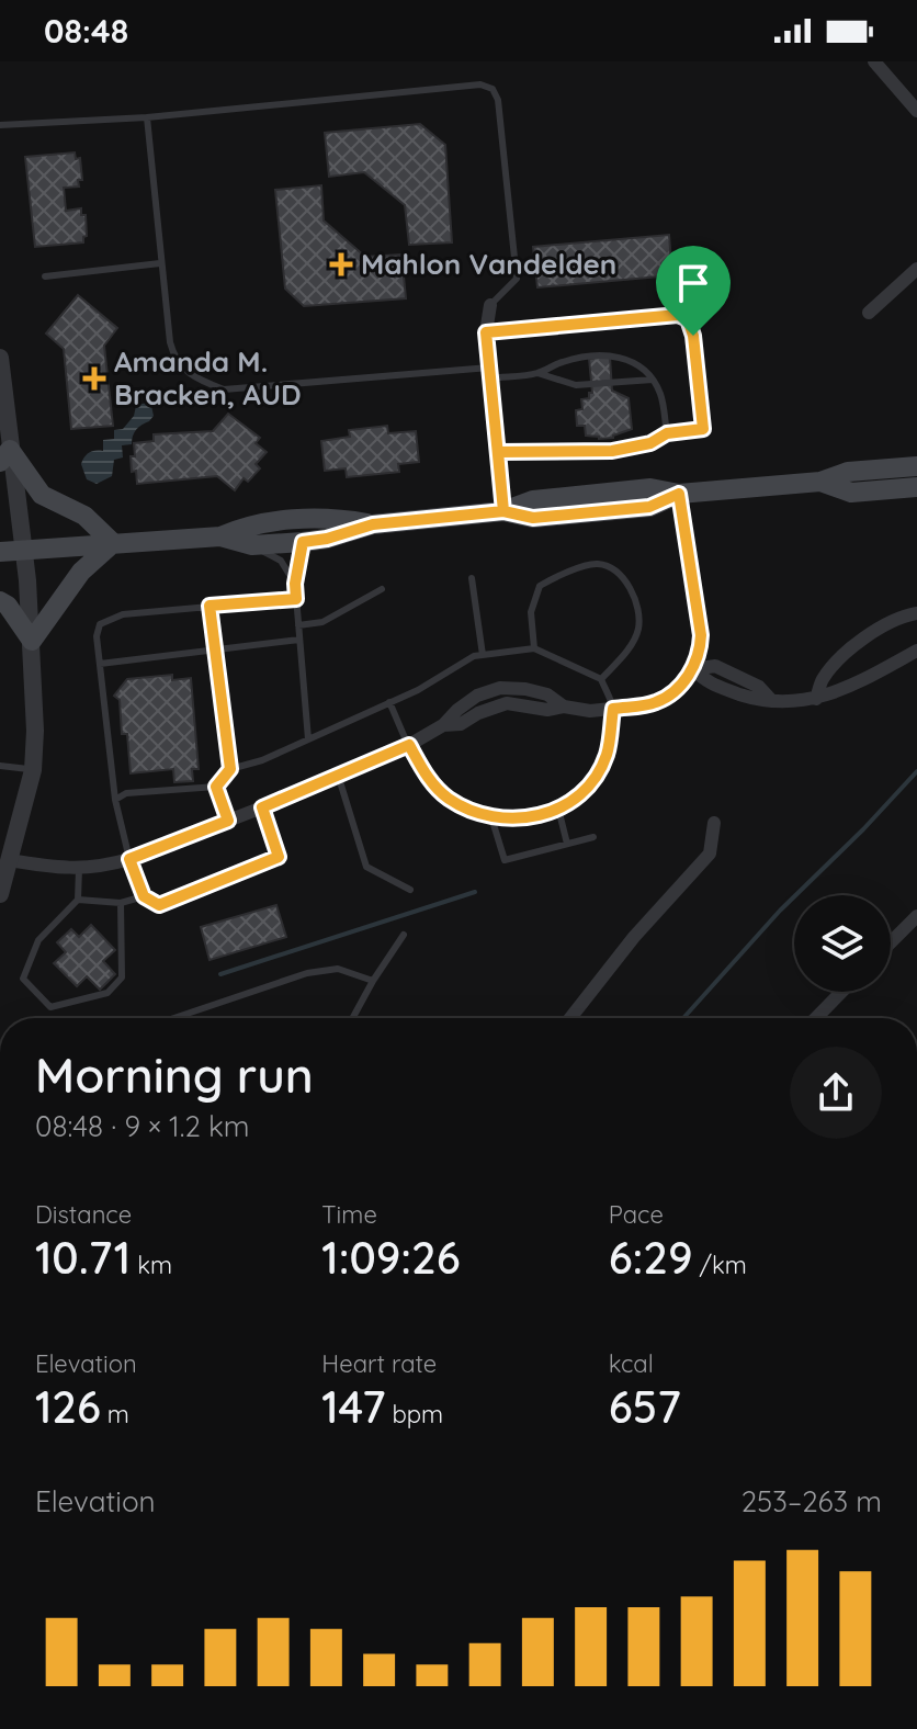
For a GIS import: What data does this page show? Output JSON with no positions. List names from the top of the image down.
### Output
{
  "places": {
    "health": ["Mahlon Vandelden", "Amanda M. Bracken, AUD"]
  },
  "page": {
    "status": "08:48",
    "heading": ["Morning run", "08:48 · 9 × 1.2 km"],
    "stats": [
      ["Distance", "10.71 km"],
      ["Time", "1:09:26"],
      ["Pace", "6:29 /km"],
      ["Elevation", "126 m"],
      ["Heart rate", "147 bpm"],
      ["kcal", "657"]
    ],
    "chart": ["Elevation", "253–263 m"]
  }
}
